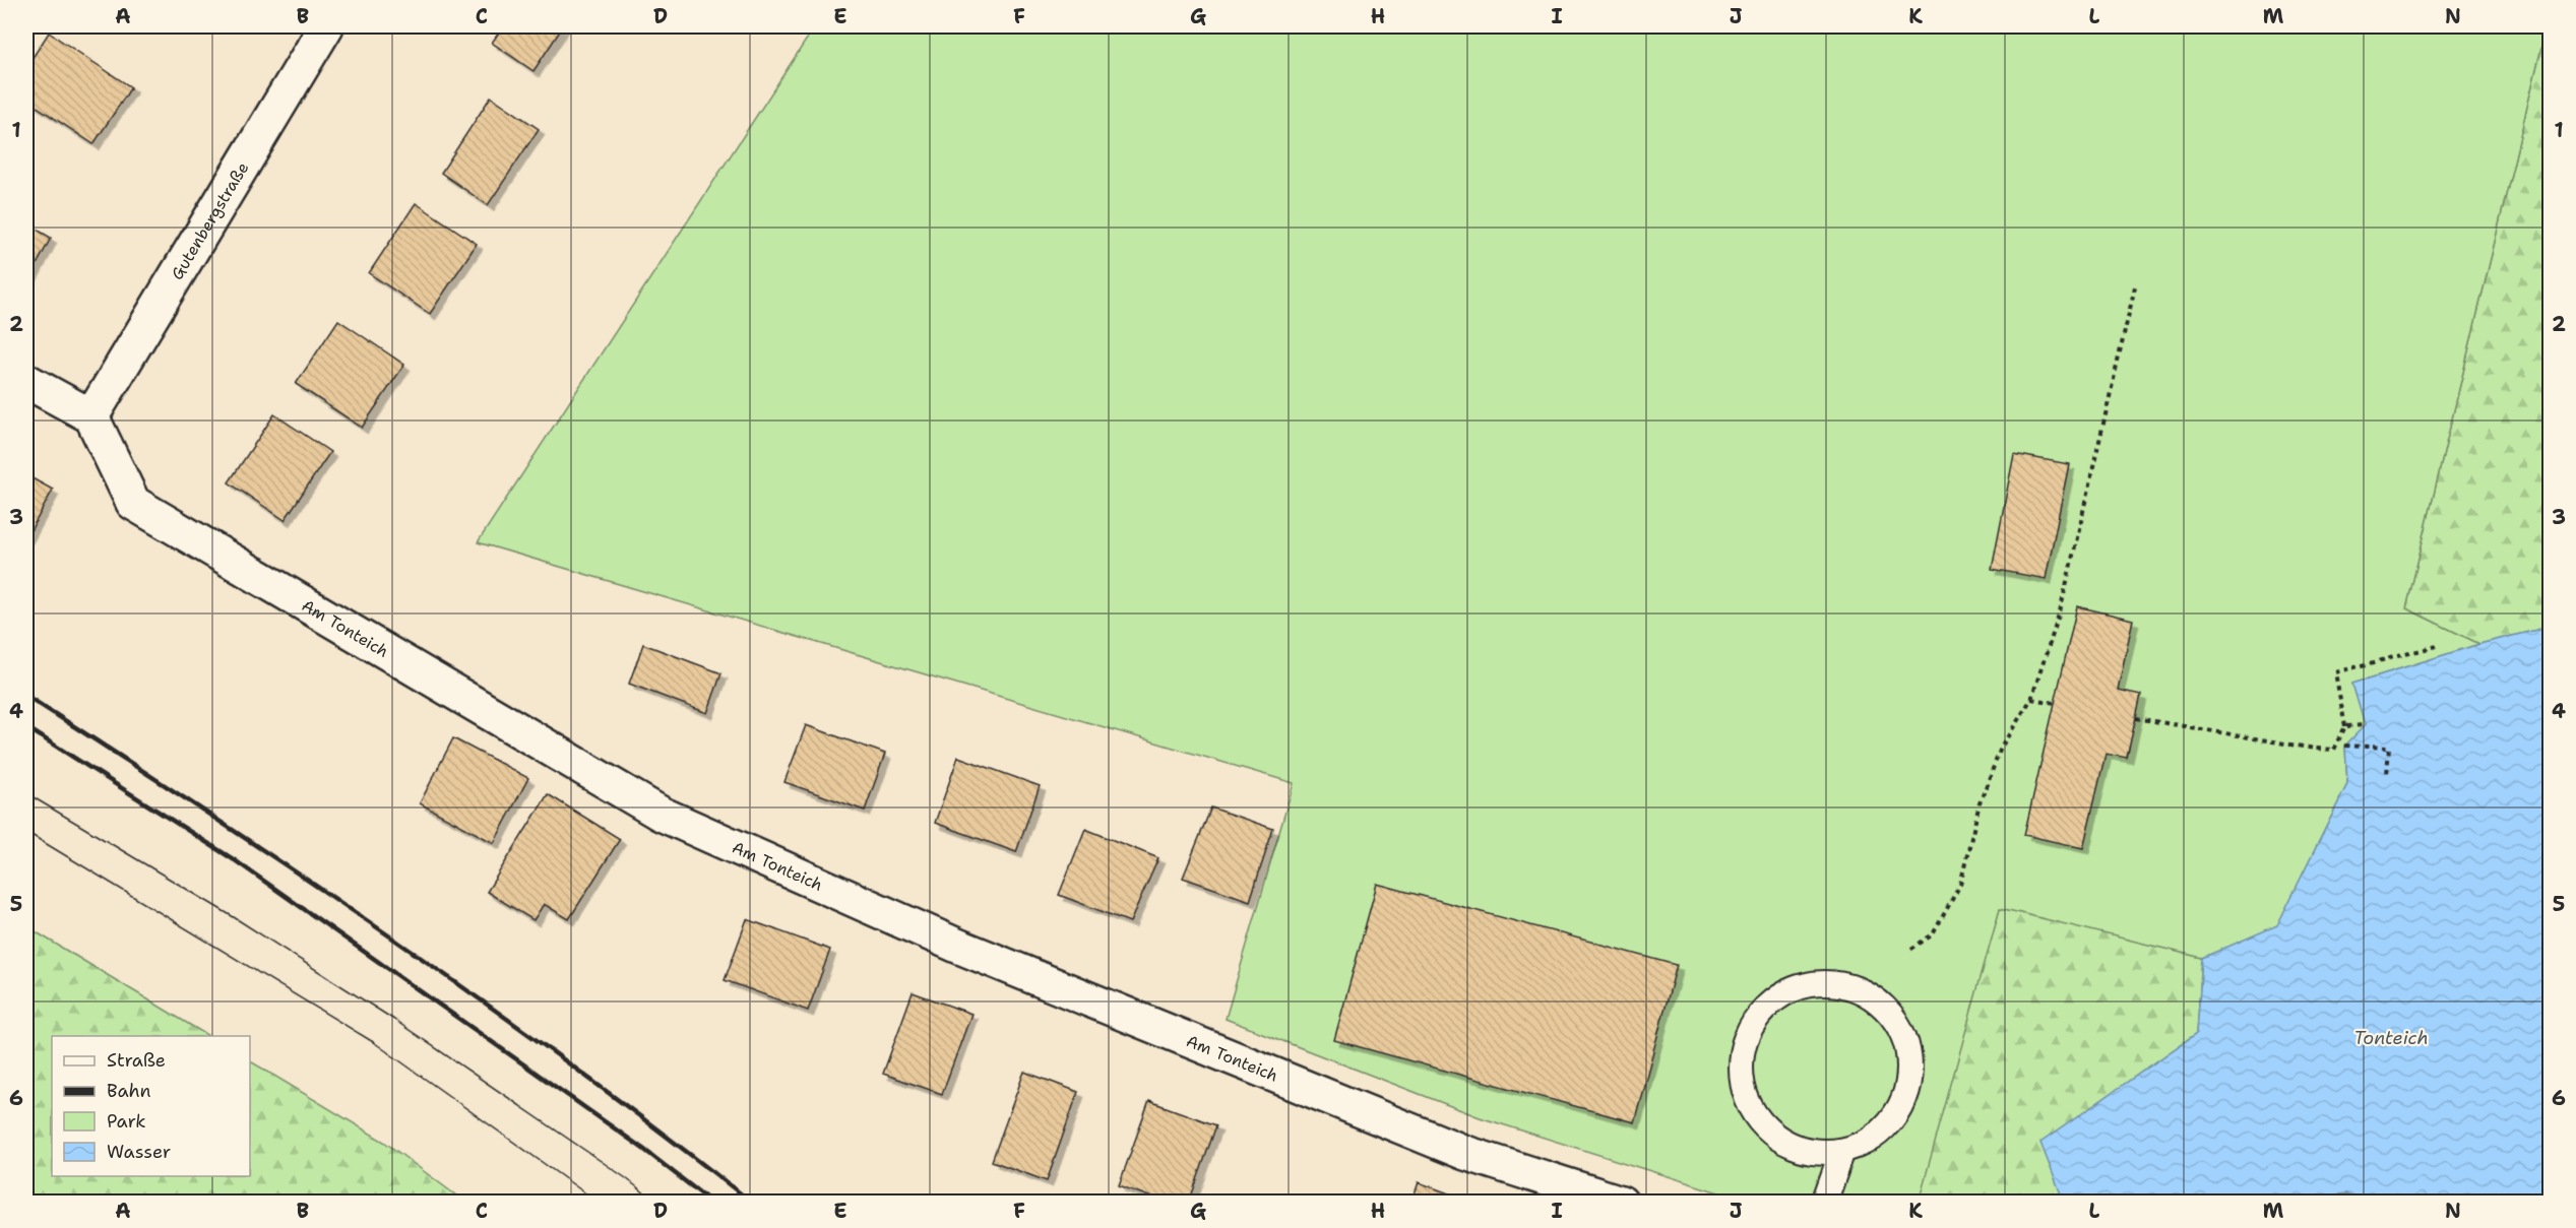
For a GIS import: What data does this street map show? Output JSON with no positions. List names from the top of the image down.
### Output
{
  "streets": {
    "street": ["Gutenbergstraße", "Am Tonteich"]
  },
  "crossings": [
    ["Gutenbergstraße", "Am Tonteich"]
  ],
  "water": ["Tonteich"],
  "legend": [
    "Straße",
    "Bahn",
    "Park",
    "Wasser"
  ],
  "grid": {
    "columns": [
      "A",
      "B",
      "C",
      "D",
      "E",
      "F",
      "G",
      "H",
      "I",
      "J",
      "K",
      "L",
      "M",
      "N"
    ],
    "rows": [
      "1",
      "2",
      "3",
      "4",
      "5",
      "6"
    ]
  }
}
